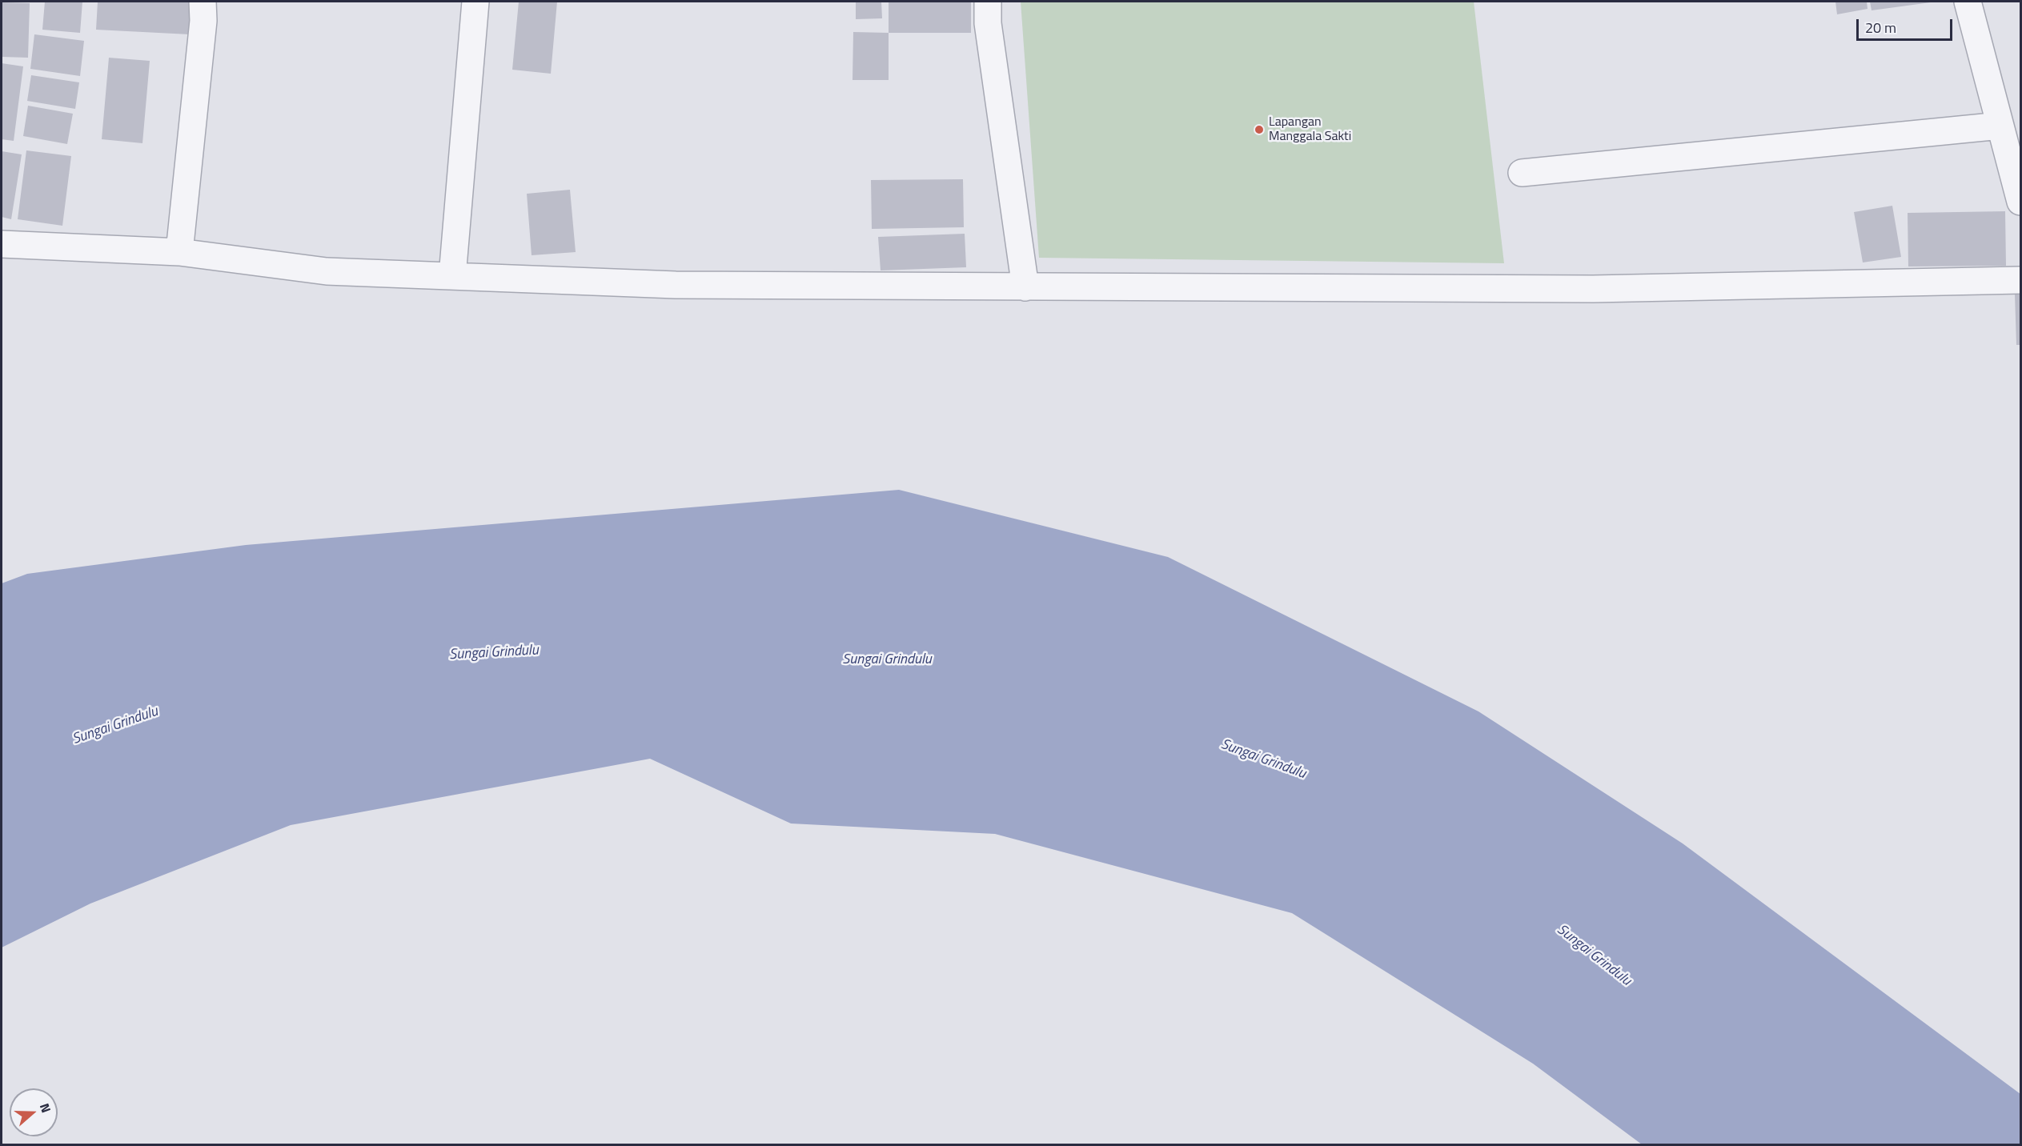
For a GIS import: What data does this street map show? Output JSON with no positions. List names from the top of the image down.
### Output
{
  "water": ["Sungai Grindulu"],
  "places": ["Lapangan Manggala Sakti"],
  "scale_bar": "20 m",
  "north": "right"
}
